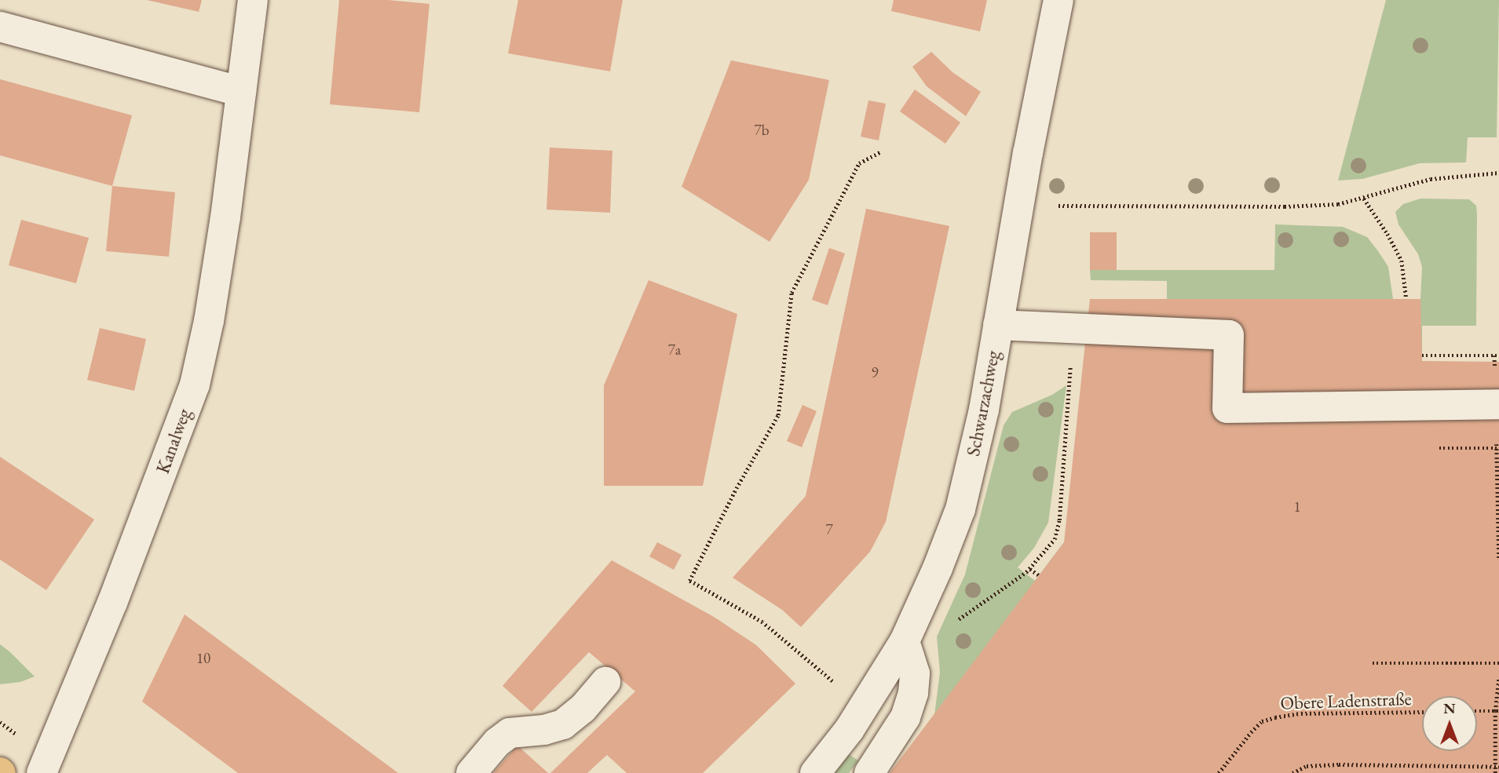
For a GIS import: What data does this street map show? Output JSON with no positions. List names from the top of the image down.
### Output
{
  "streets": {
    "street": ["Schwarzachweg", "Kanalweg"],
    "path": ["Obere Ladenstraße"]
  },
  "house_numbers": [
    "7b",
    "7a",
    "9",
    "1",
    "7",
    "10"
  ],
  "north": "top"
}
